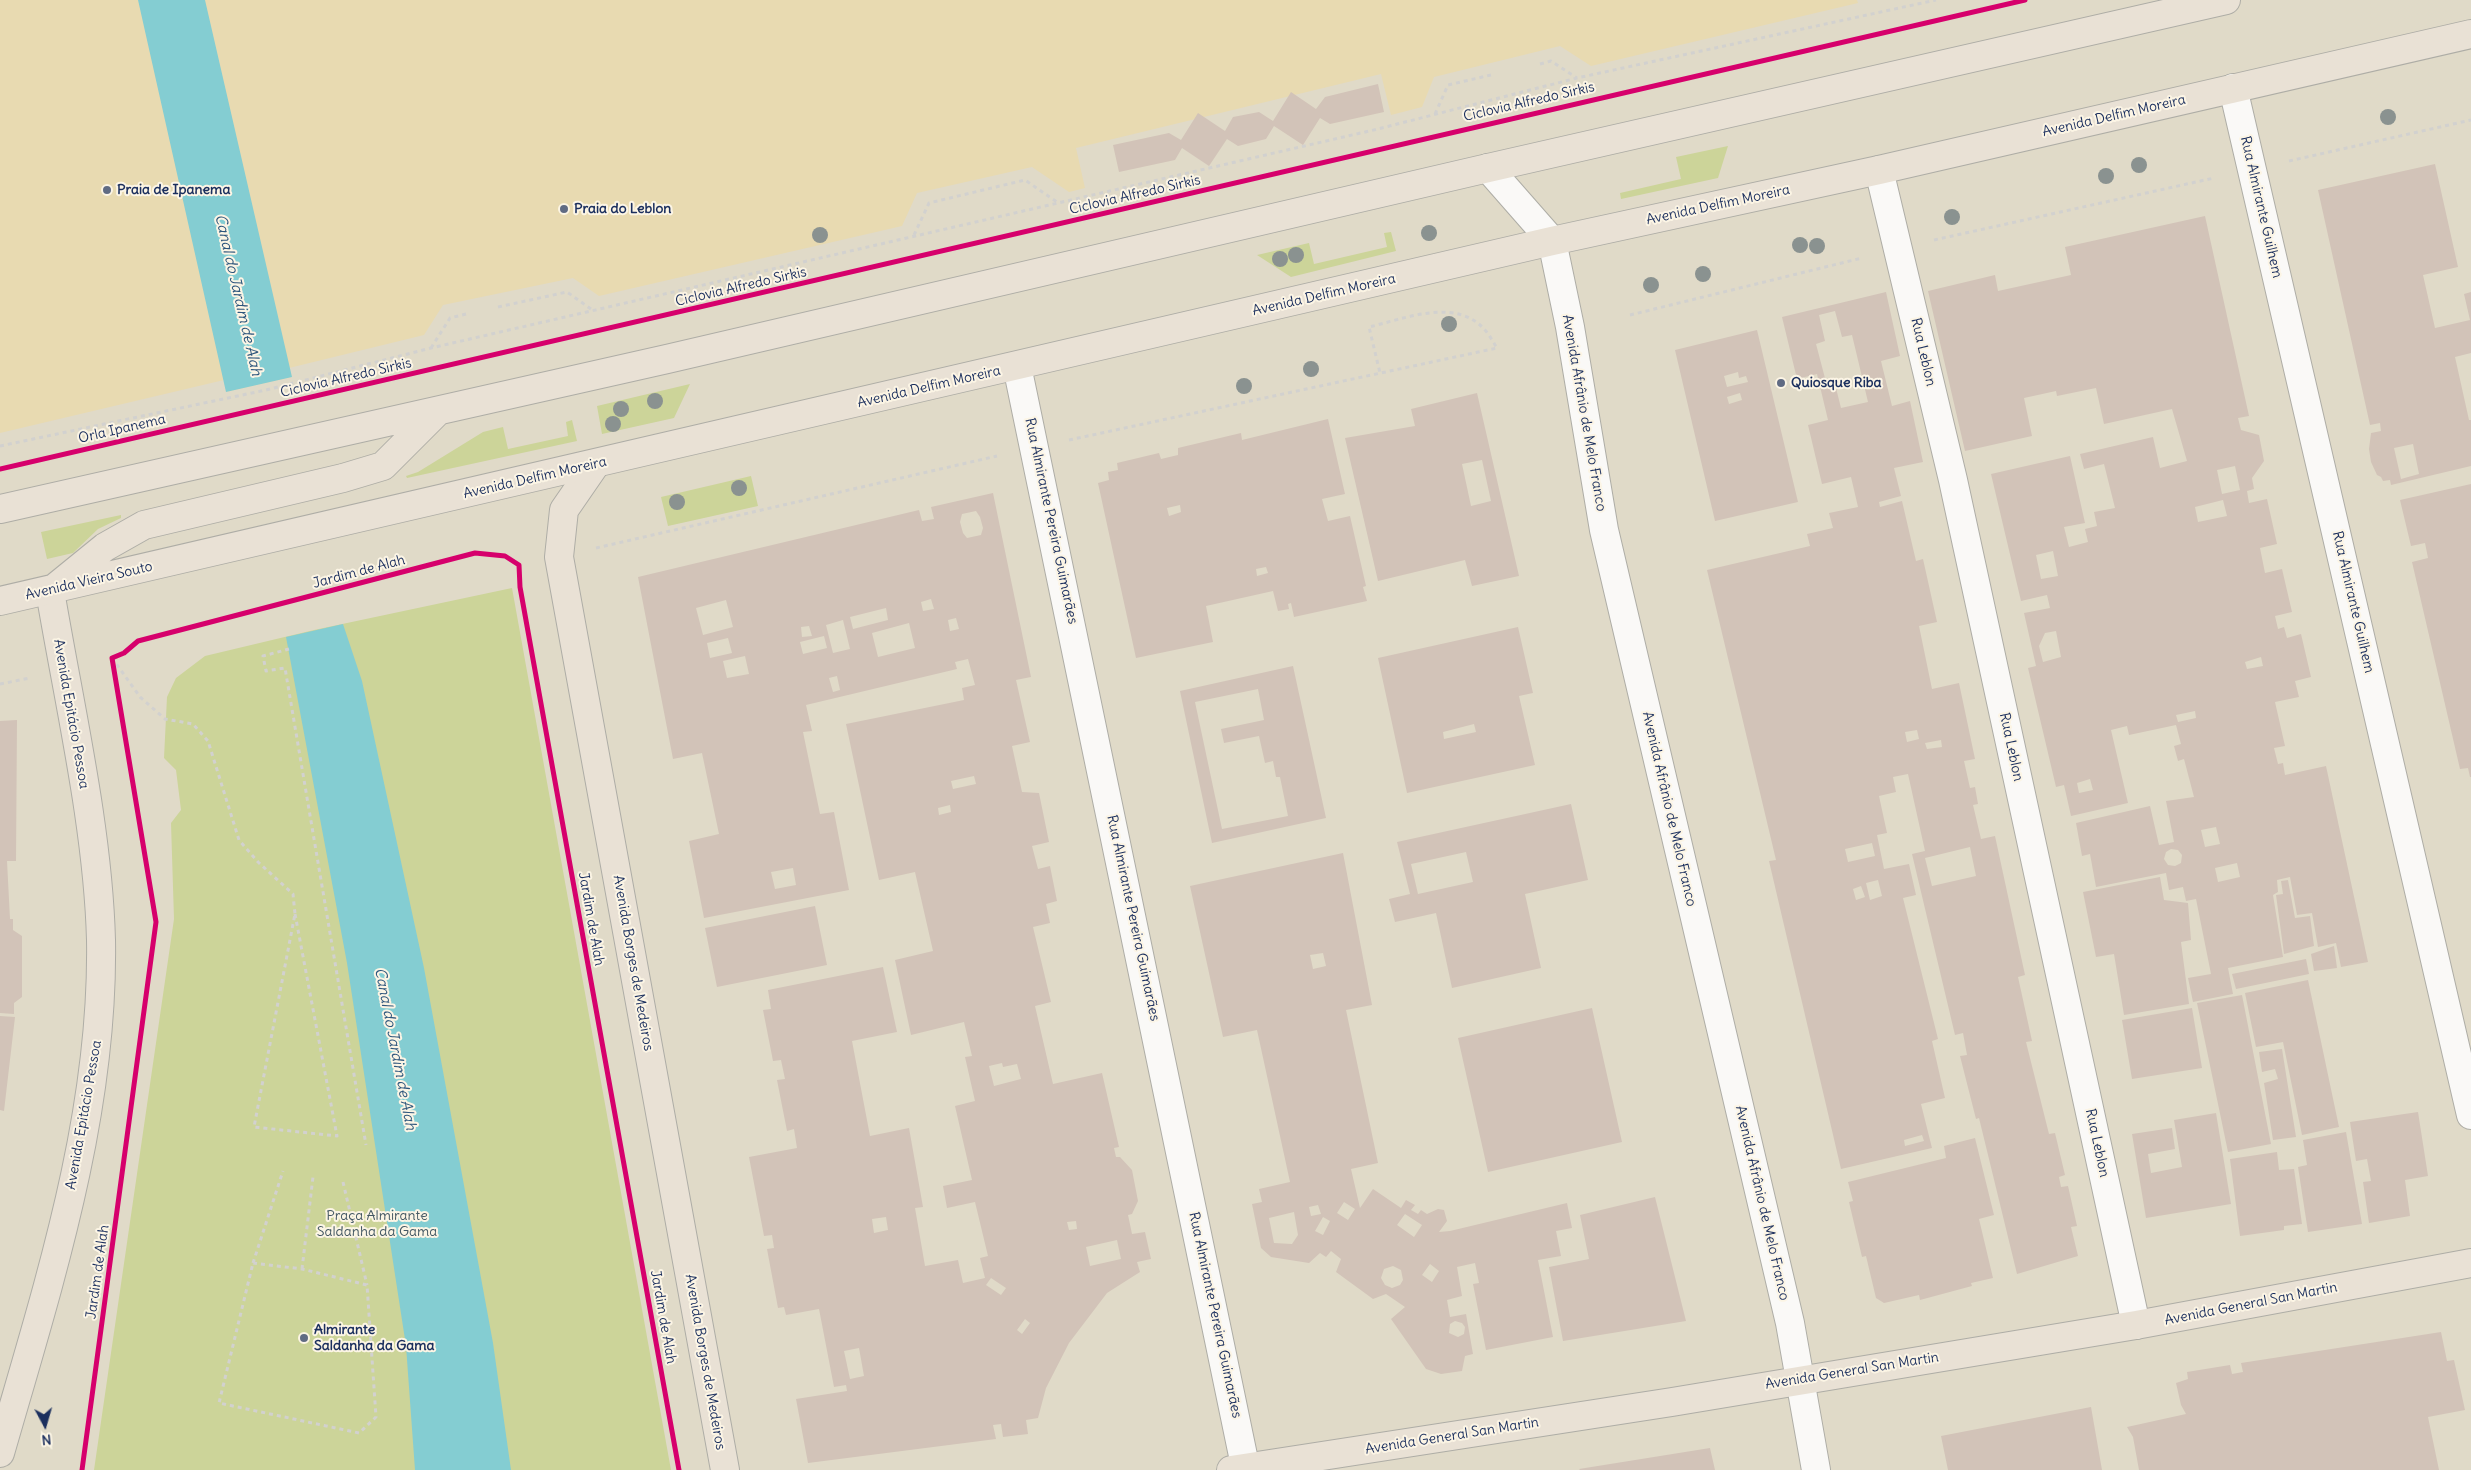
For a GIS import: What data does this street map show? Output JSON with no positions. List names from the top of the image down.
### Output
{
  "streets": {
    "main road": [
      "Avenida Delfim Moreira",
      "Avenida Vieira Souto",
      "Avenida Epitácio Pessoa",
      "Avenida Borges de Medeiros",
      "Avenida General San Martin"
    ],
    "street": [
      "Rua Almirante Guilhem",
      "Rua Leblon",
      "Avenida Afrânio de Melo Franco",
      "Rua Almirante Pereira Guimarães"
    ],
    "cycle path": ["Ciclovia Alfredo Sirkis", "Jardim de Alah"]
  },
  "crossings": [
    ["Avenida Delfim Moreira", "Rua Almirante Guilhem"],
    ["Avenida Delfim Moreira", "Rua Leblon"],
    ["Avenida Delfim Moreira", "Avenida Afrânio de Melo Franco"],
    ["Avenida Delfim Moreira", "Rua Almirante Pereira Guimarães"],
    ["Avenida Delfim Moreira", "Avenida Vieira Souto"],
    ["Avenida Delfim Moreira", "Avenida Borges de Medeiros"],
    ["Rua Leblon", "Avenida General San Martin"],
    ["Avenida Afrânio de Melo Franco", "Avenida General San Martin"],
    ["Rua Almirante Pereira Guimarães", "Avenida General San Martin"],
    ["Avenida Vieira Souto", "Avenida Epitácio Pessoa"]
  ],
  "water": ["Canal do Jardim de Alah"],
  "parks": ["Praça Almirante Saldanha da Gama"],
  "places": [
    "Praia de Ipanema",
    "Praia do Leblon",
    "Quiosque Riba",
    "Almirante Saldanha da Gama"
  ],
  "north": "bottom"
}
